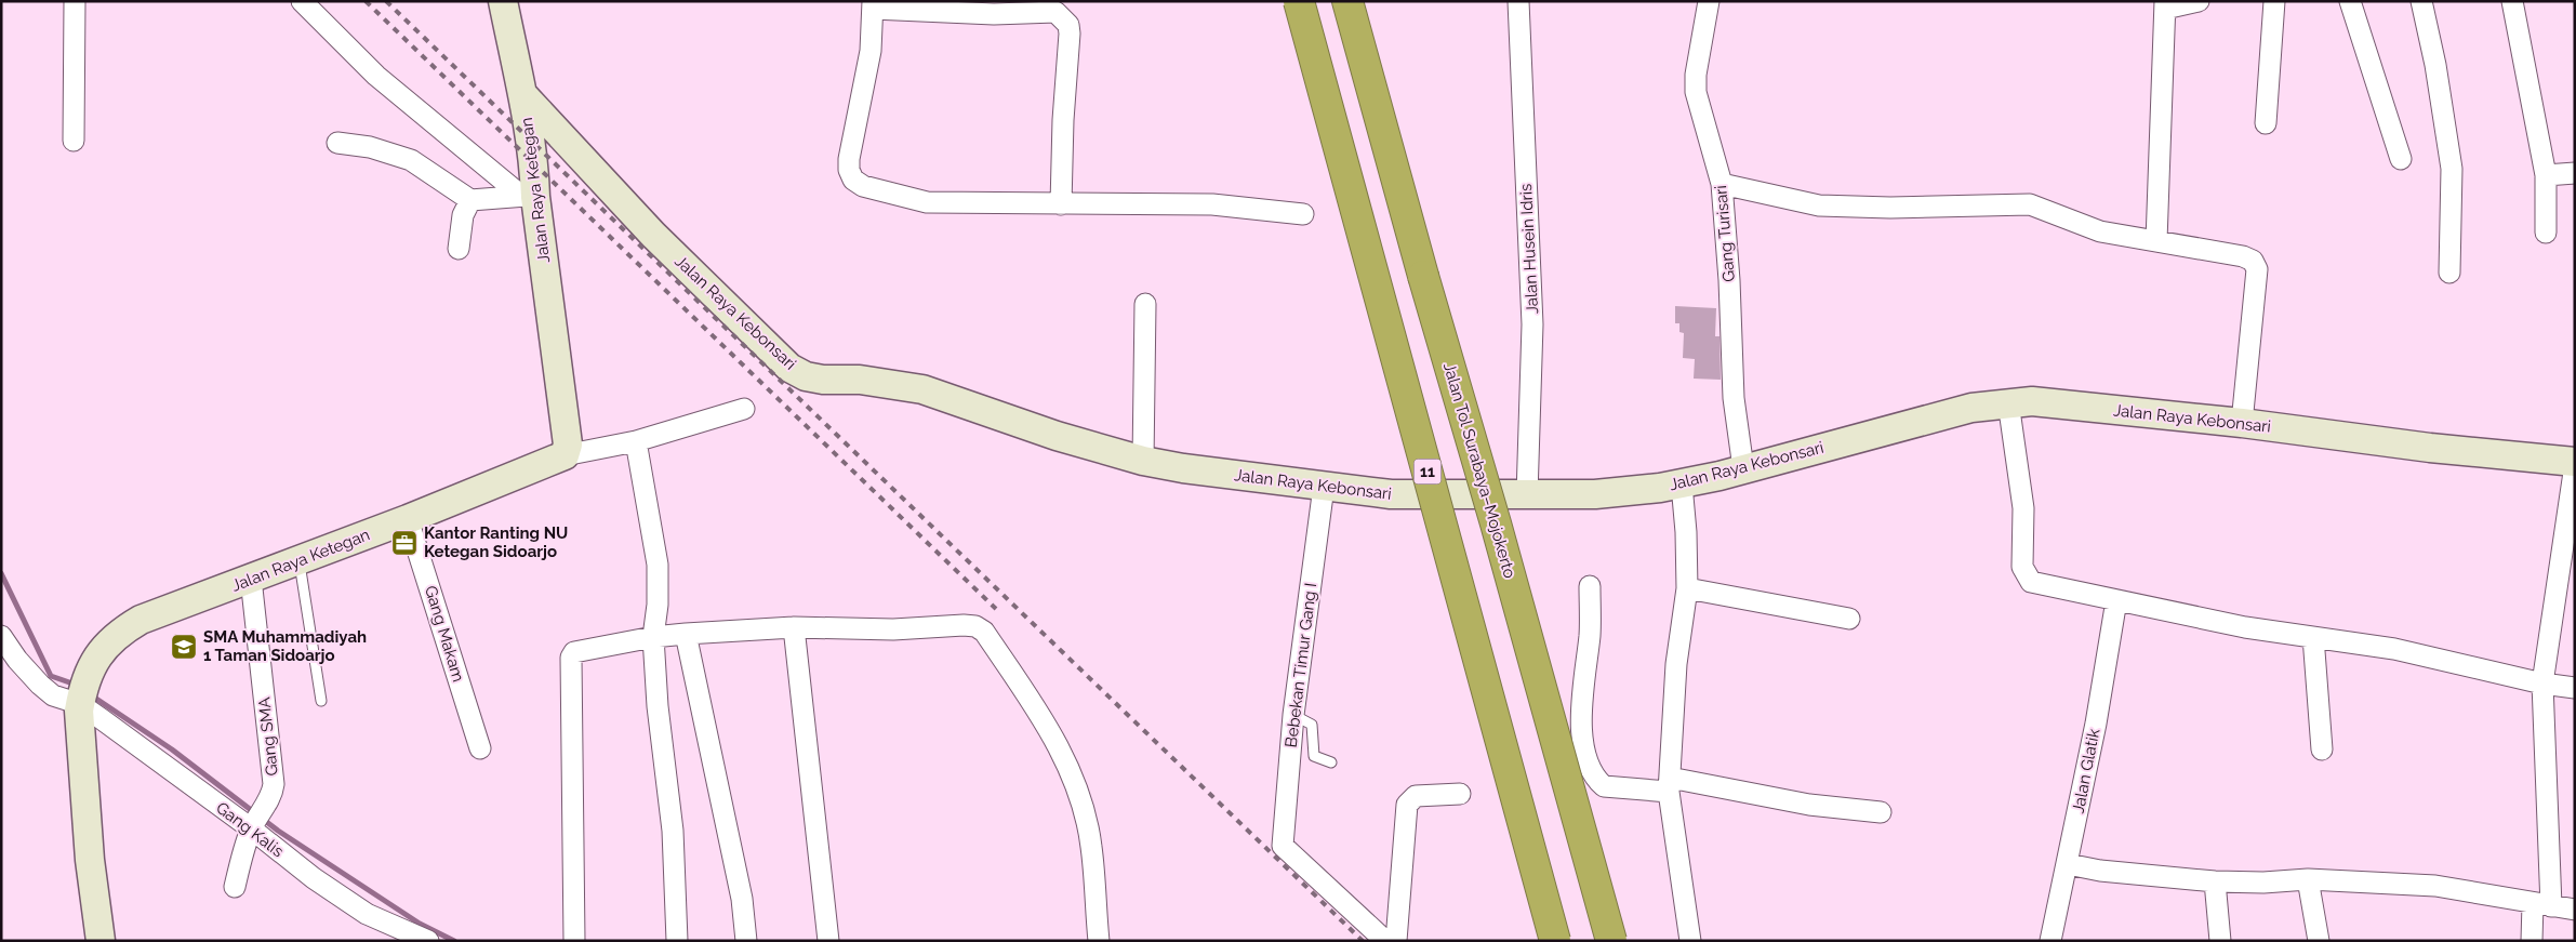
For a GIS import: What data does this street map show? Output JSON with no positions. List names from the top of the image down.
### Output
{
  "streets": {
    "highway": ["Jalan Tol Surabaya–Mojokerto", "11"],
    "main road": ["Jalan Raya Ketegan", "Jalan Raya Kebonsari"],
    "street": [
      "Gang Turisari",
      "Jalan Husein Idris",
      "Gang Makam",
      "Bebekan Timur Gang I",
      "Gang SMA",
      "Jalan Glatik",
      "Gang Kalis"
    ]
  },
  "crossings": [
    ["Jalan Raya Ketegan", "Jalan Raya Kebonsari"],
    ["Jalan Raya Ketegan", "Gang Makam"],
    ["Jalan Raya Ketegan", "Gang SMA"],
    ["Jalan Raya Ketegan", "Gang Kalis"],
    ["Gang Turisari", "Jalan Raya Kebonsari"],
    ["Jalan Husein Idris", "Jalan Raya Kebonsari"],
    ["Jalan Raya Kebonsari", "Bebekan Timur Gang I"],
    ["Gang SMA", "Gang Kalis"]
  ],
  "places": {
    "office": ["Kantor Ranting NU Ketegan Sidoarjo"],
    "school or university": ["SMA Muhammadiyah 1 Taman Sidoarjo"]
  }
}
